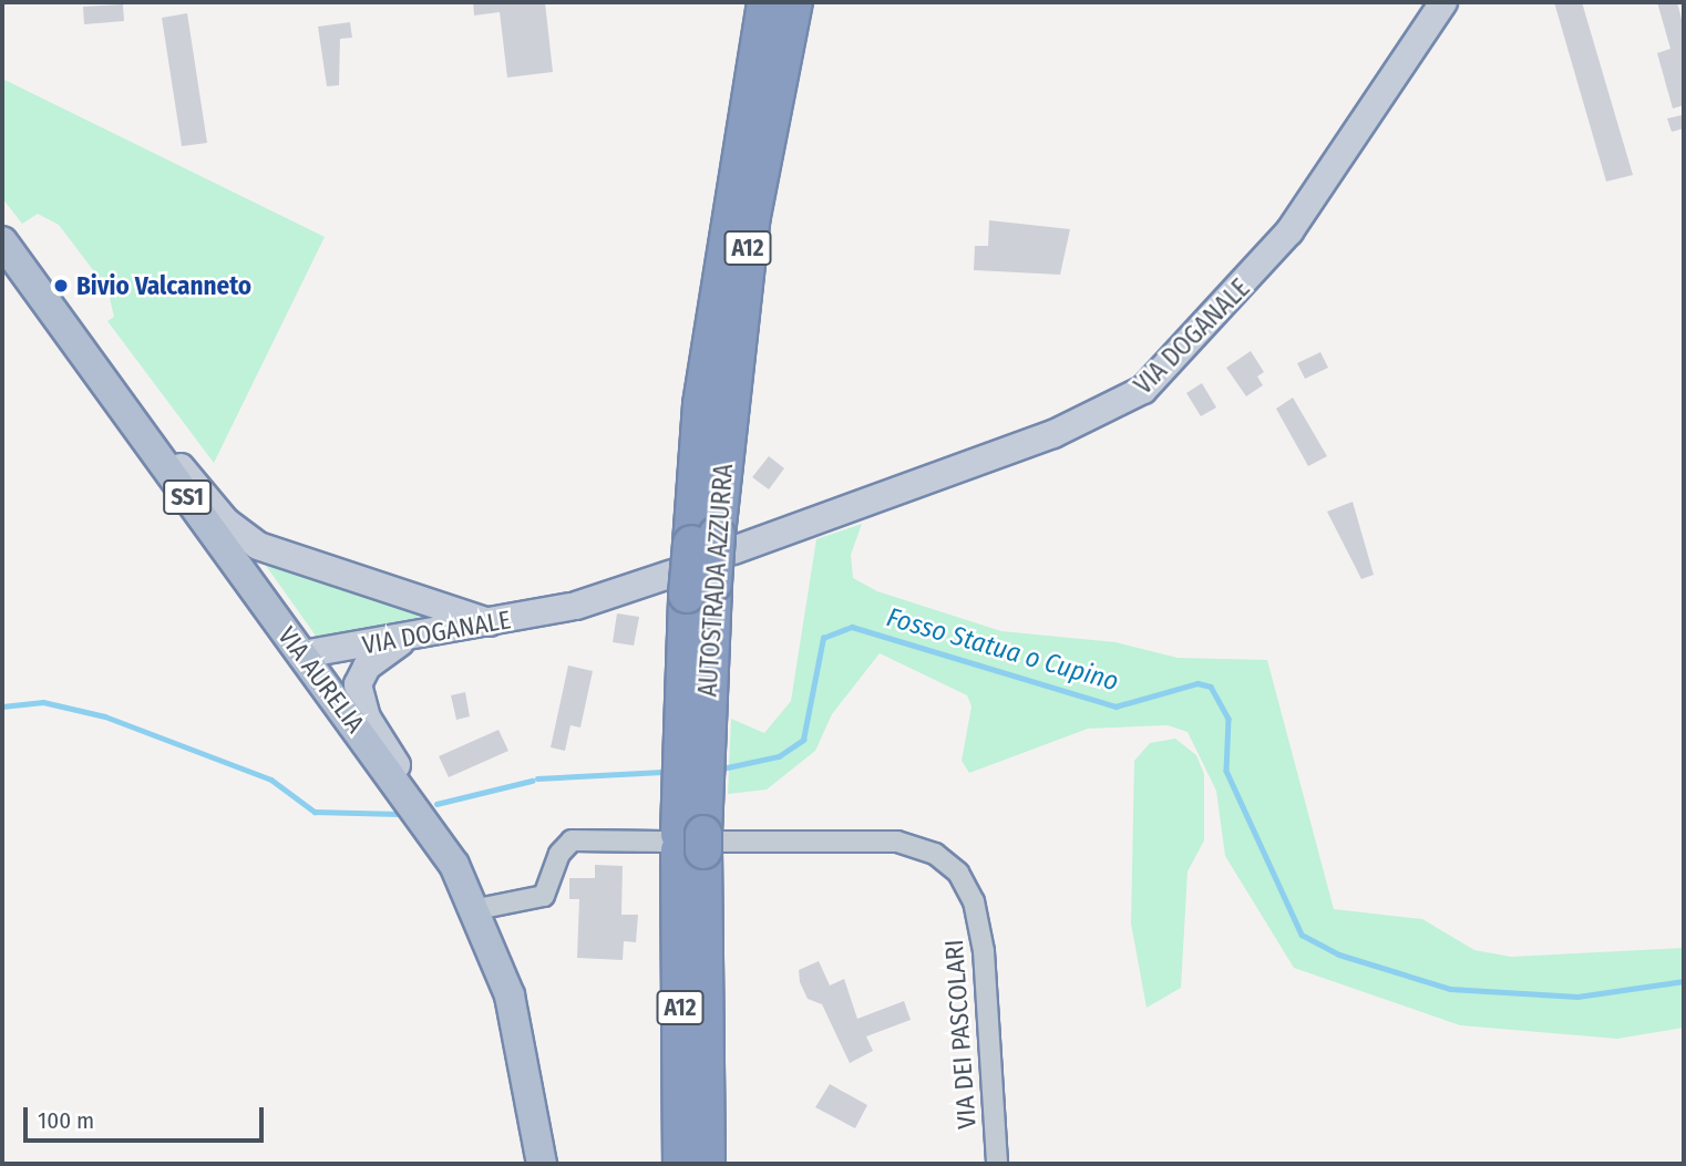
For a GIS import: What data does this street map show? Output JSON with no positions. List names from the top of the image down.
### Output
{
  "streets": {
    "highway": ["A12", "AUTOSTRADA AZZURRA"],
    "main road": ["VIA DOGANALE", "SS1", "VIA AURELIA"],
    "street": ["VIA DEI PASCOLARI"]
  },
  "crossings": [
    ["VIA DOGANALE", "AUTOSTRADA AZZURRA"],
    ["VIA DOGANALE", "VIA AURELIA"],
    ["AUTOSTRADA AZZURRA", "VIA DEI PASCOLARI"],
    ["VIA AURELIA", "VIA DEI PASCOLARI"]
  ],
  "water": ["Fosso Statua o Cupino"],
  "places": ["Bivio Valcanneto"],
  "scale_bar": "100 m"
}
